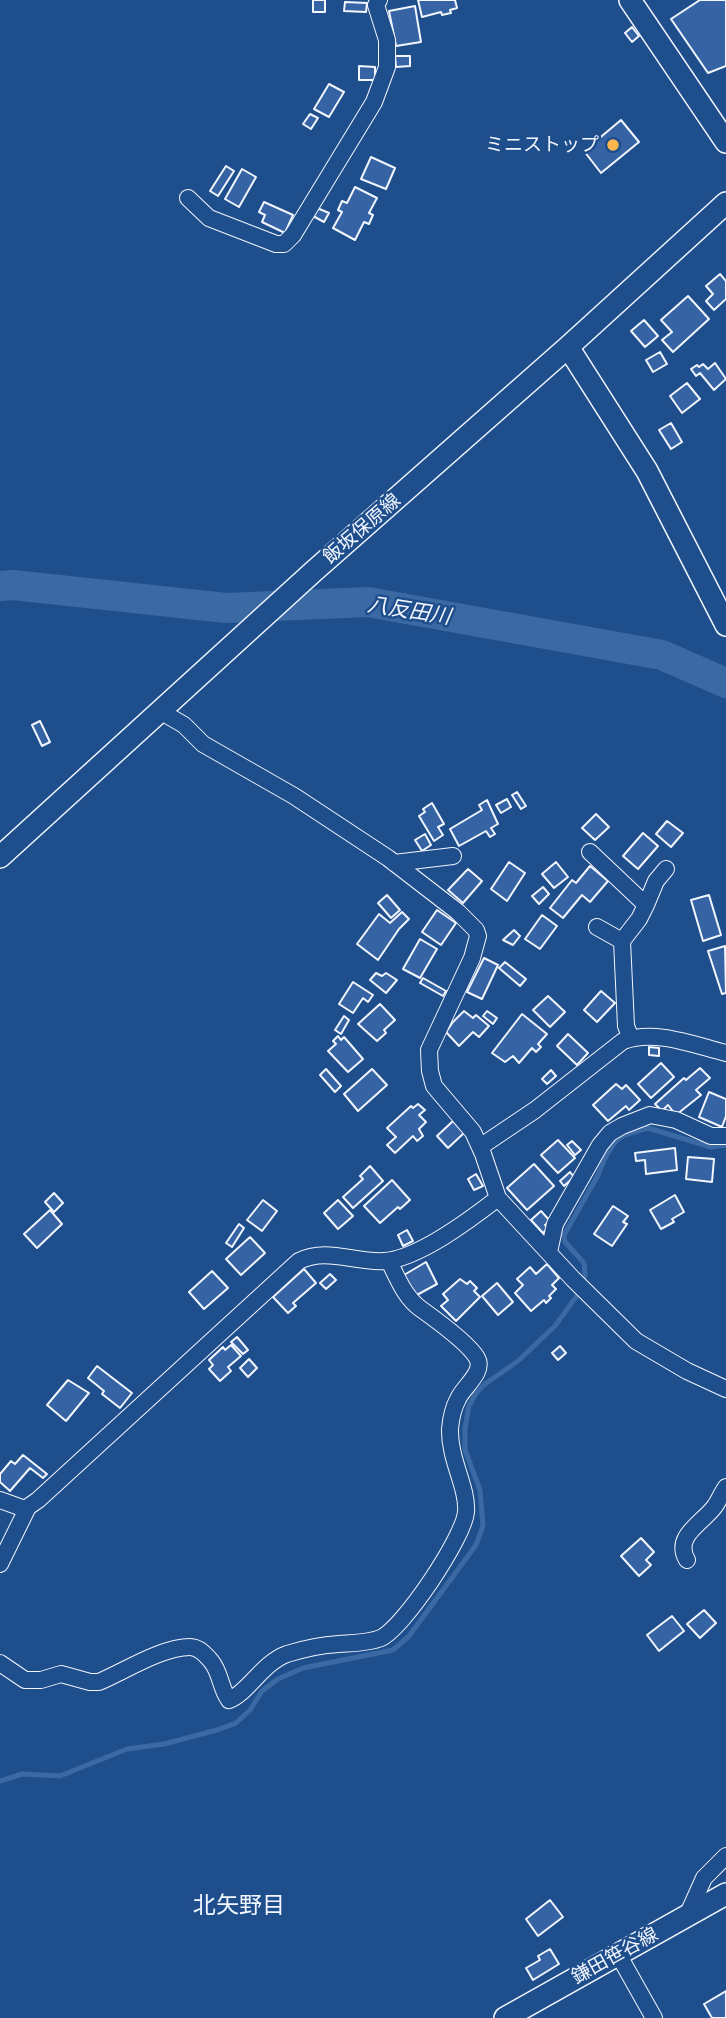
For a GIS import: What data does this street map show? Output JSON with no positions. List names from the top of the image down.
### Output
{
  "streets": {
    "main road": ["飯坂保原線", "鎌田笹谷線"]
  },
  "districts": ["北矢野目"],
  "water": ["八反田川"],
  "places": ["ミニストップ"]
}
